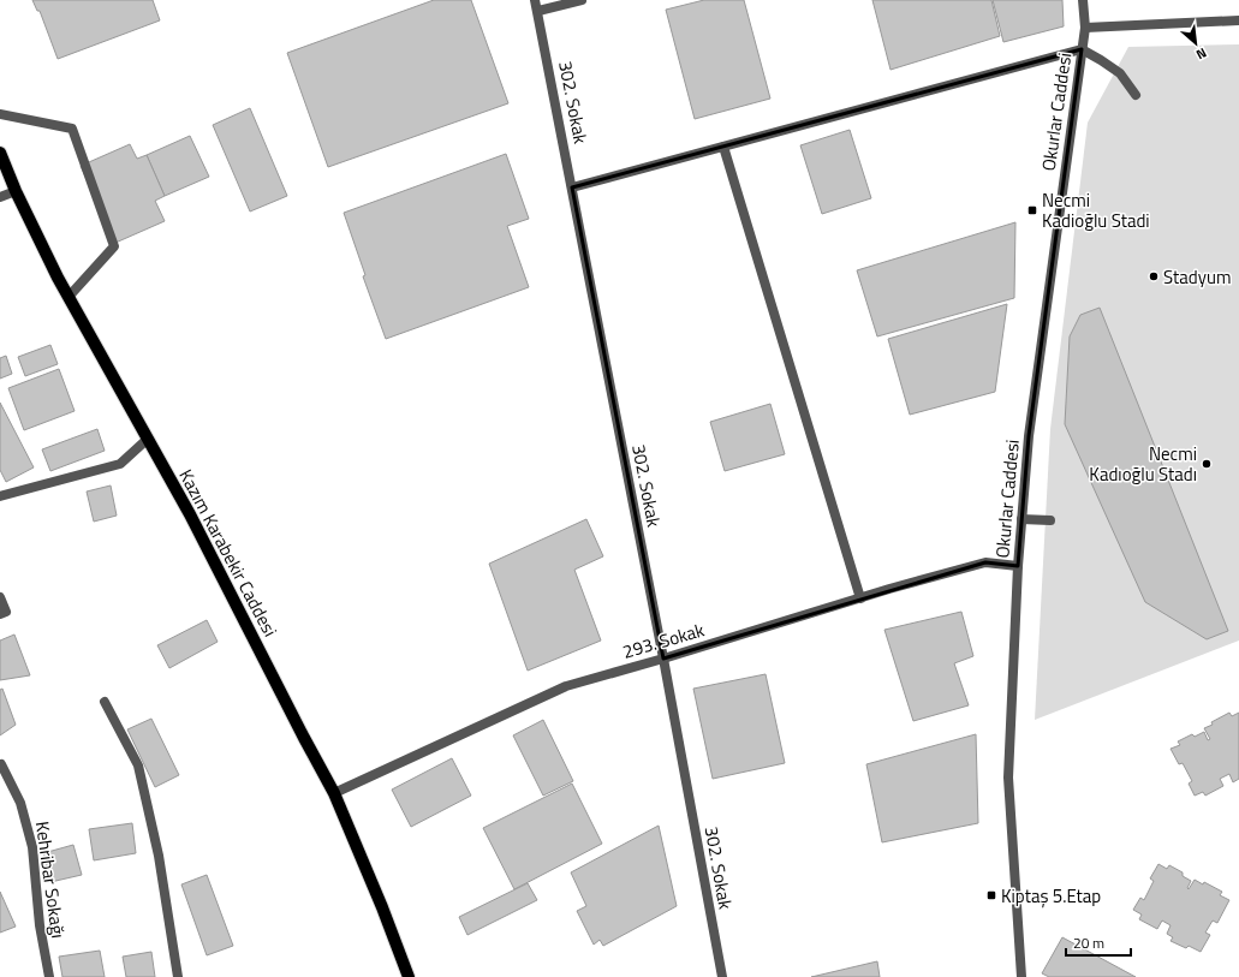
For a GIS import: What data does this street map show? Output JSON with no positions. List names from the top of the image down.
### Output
{
  "streets": {
    "main road": ["Kazım Karabekir Caddesi"],
    "street": [
      "302. Sokak",
      "Okurlar Caddesi",
      "293. Sokak",
      "Kehribar Sokağı"
    ]
  },
  "crossings": [
    ["302. Sokak", "293. Sokak"],
    ["Okurlar Caddesi", "293. Sokak"],
    ["Kazım Karabekir Caddesi", "293. Sokak"]
  ],
  "places": {
    "transit": ["Necmi Kadioğlu Stadi", "Kiptaş 5.Etap"],
    "other": ["Stadyum", "Necmi Kadıoğlu Stadı"]
  },
  "scale_bar": "20 m",
  "north": "bottom right"
}
